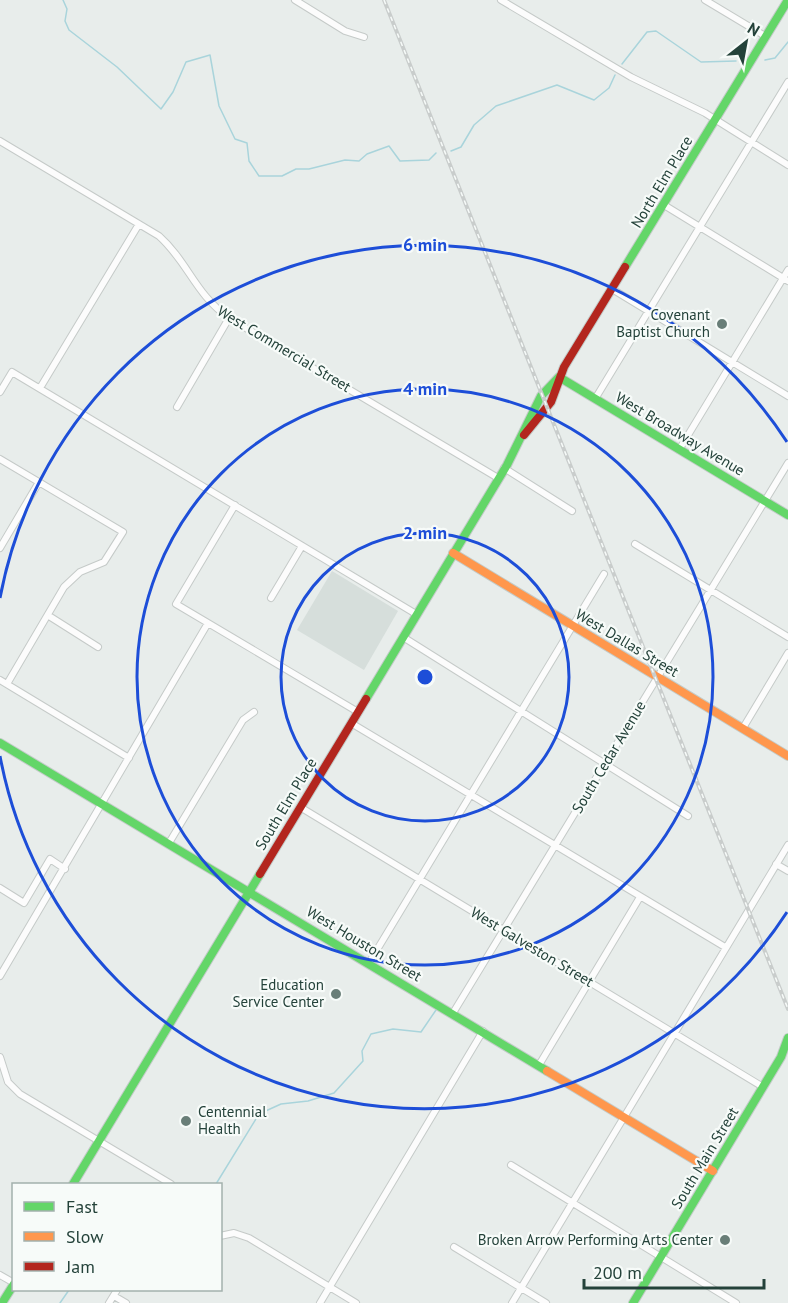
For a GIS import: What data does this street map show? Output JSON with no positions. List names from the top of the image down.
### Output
{
  "streets": {
    "main road": [
      "North Elm Place",
      "West Broadway Avenue",
      "West Dallas Street",
      "South Elm Place",
      "West Houston Street",
      "South Main Street"
    ],
    "street": ["West Commercial Street", "South Cedar Avenue", "West Galveston Street"]
  },
  "crossings": [
    ["North Elm Place", "West Broadway Avenue"],
    ["North Elm Place", "South Elm Place"],
    ["West Commercial Street", "South Elm Place"],
    ["West Broadway Avenue", "South Cedar Avenue"],
    ["West Broadway Avenue", "South Elm Place"],
    ["West Dallas Street", "South Cedar Avenue"],
    ["West Dallas Street", "South Elm Place"],
    ["South Cedar Avenue", "West Houston Street"],
    ["South Cedar Avenue", "West Galveston Street"],
    ["South Elm Place", "West Houston Street"],
    ["South Elm Place", "West Galveston Street"],
    ["West Houston Street", "South Main Street"],
    ["West Galveston Street", "South Main Street"]
  ],
  "places": [
    "Covenant Baptist Church",
    "Education Service Center",
    "Centennial Health",
    "Broken Arrow Performing Arts Center"
  ],
  "legend": ["Fast", "Slow", "Jam"],
  "scale_bar": "200 m",
  "north": "top right",
  "rings": ["6 min", "4 min", "2 min"]
}
